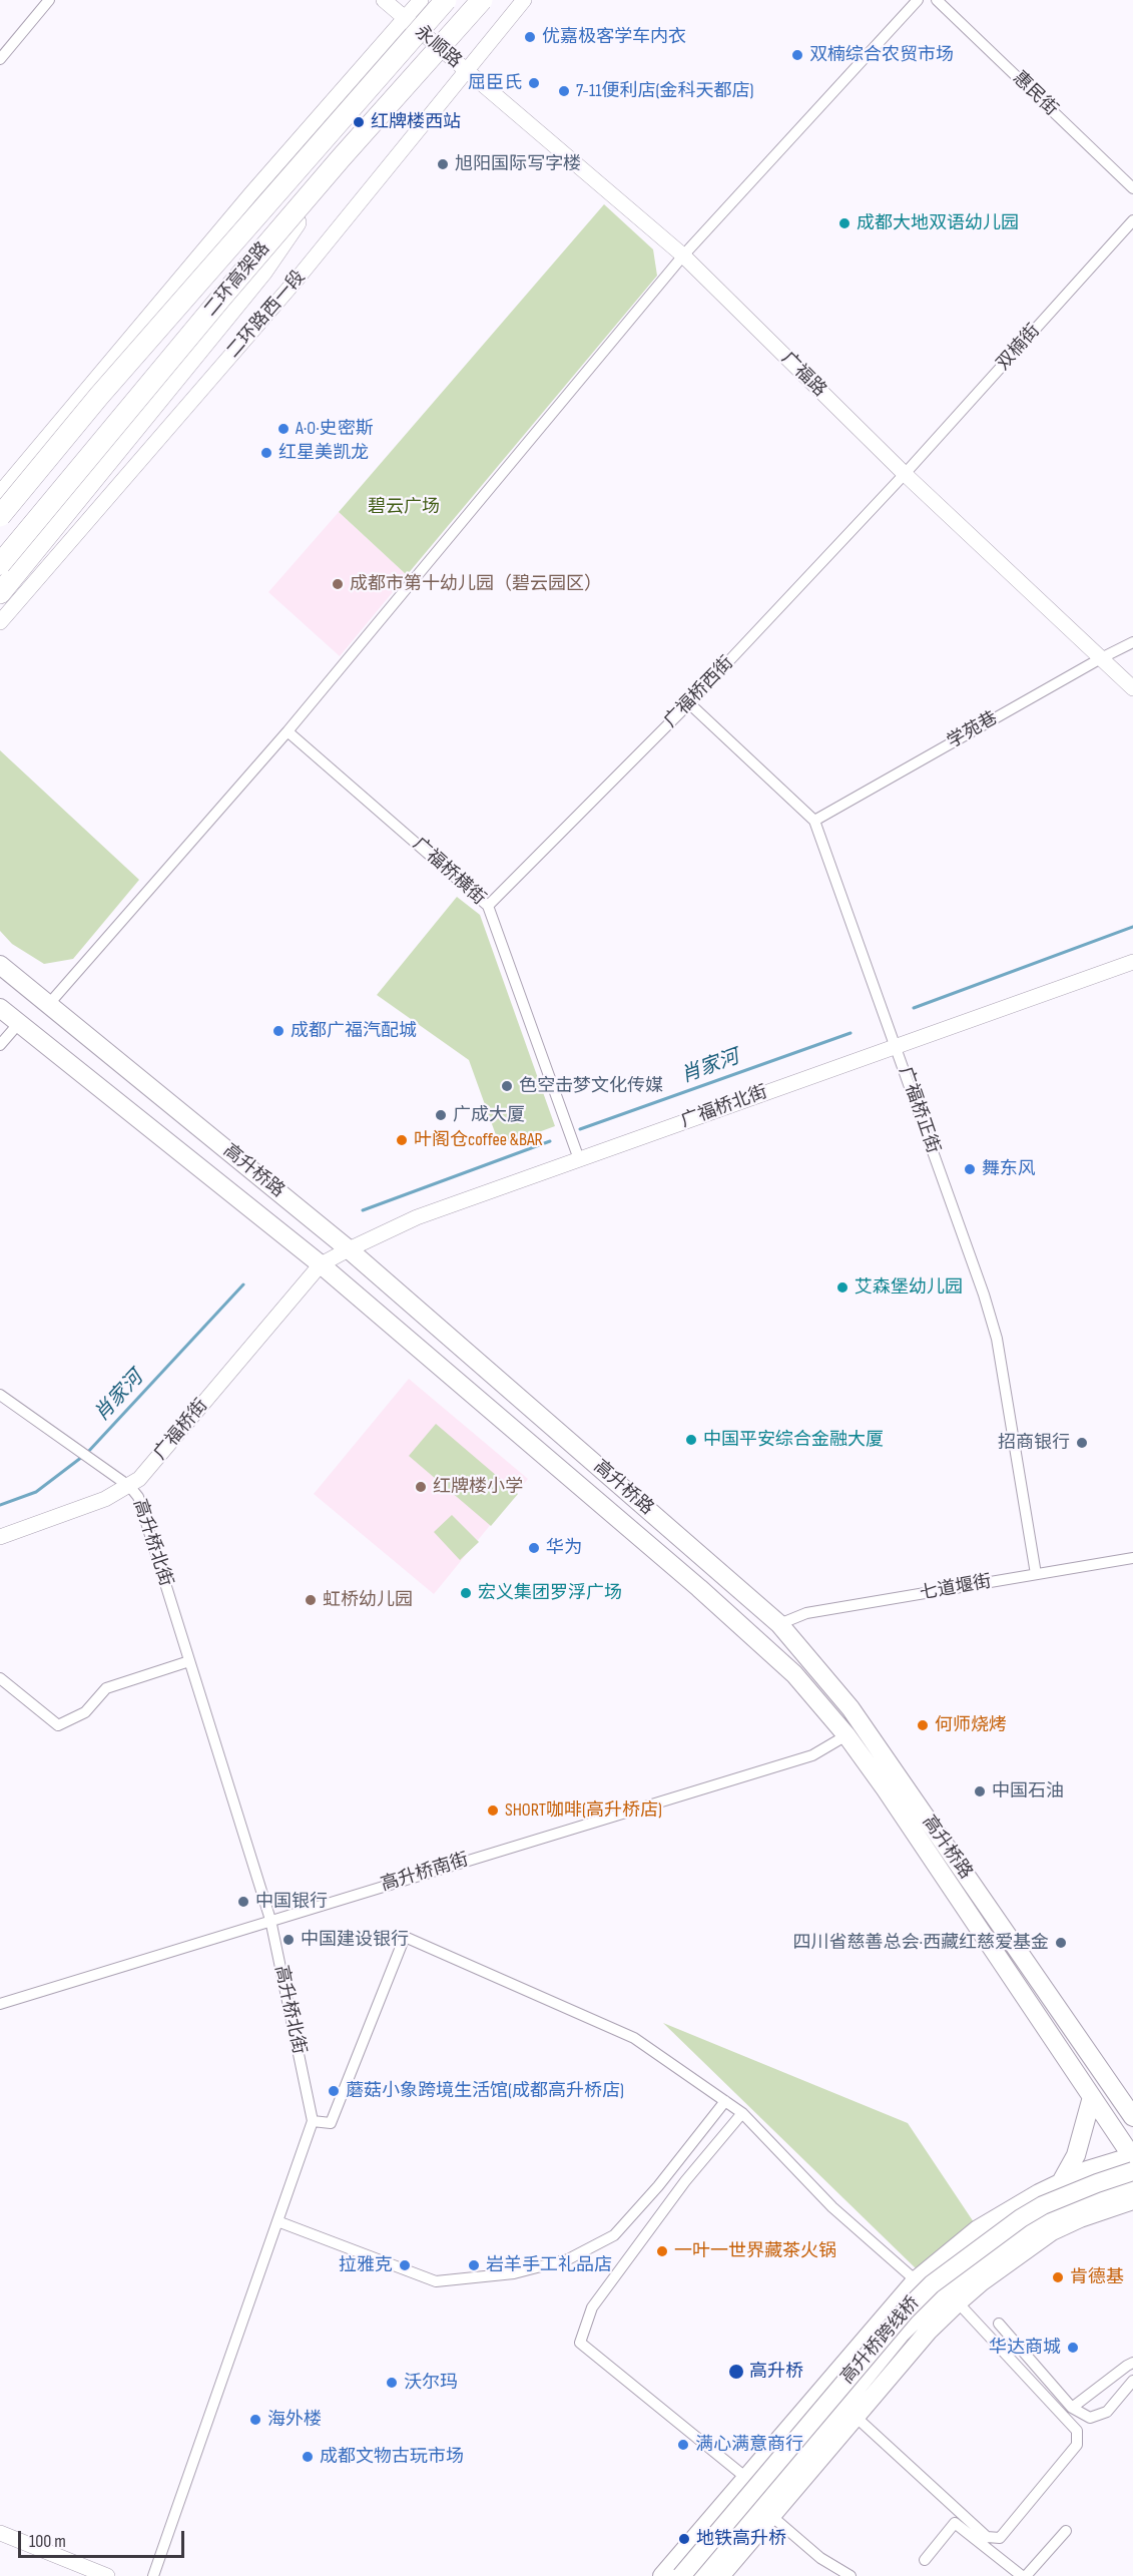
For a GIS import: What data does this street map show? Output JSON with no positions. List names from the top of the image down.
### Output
{
  "streets": {
    "highway": ["二环高架路"],
    "main road": [
      "永顺路",
      "二环路西一段",
      "广福路",
      "广福桥北街",
      "高升桥路",
      "广福桥街",
      "高升桥跨线桥"
    ],
    "street": [
      "惠民街",
      "双楠街",
      "广福桥西街",
      "学苑巷",
      "广福桥横街",
      "广福桥正街",
      "高升桥北街",
      "七道堰街",
      "高升桥南街"
    ]
  },
  "crossings": [
    ["永顺路", "二环路西一段"],
    ["永顺路", "广福路"],
    ["二环路西一段", "广福路"],
    ["双楠街", "广福路"],
    ["双楠街", "广福桥西街"],
    ["广福路", "广福桥西街"],
    ["广福路", "学苑巷"],
    ["广福桥西街", "广福桥横街"],
    ["广福桥西街", "广福桥正街"],
    ["学苑巷", "广福桥正街"],
    ["广福桥横街", "广福桥北街"],
    ["广福桥北街", "广福桥正街"],
    ["广福桥北街", "高升桥路"],
    ["广福桥北街", "广福桥街"],
    ["广福桥正街", "七道堰街"],
    ["高升桥路", "广福桥街"],
    ["高升桥路", "七道堰街"],
    ["高升桥路", "高升桥南街"],
    ["高升桥路", "高升桥跨线桥"],
    ["广福桥街", "高升桥北街"],
    ["高升桥北街", "高升桥南街"]
  ],
  "water": ["肖家河"],
  "parks": ["碧云广场"],
  "places": [
    "优嘉极客学车内衣",
    "双楠综合农贸市场",
    "屈臣氏",
    "7-11便利店(金科天都店)",
    "红牌楼西站",
    "旭阳国际写字楼",
    "成都大地双语幼儿园",
    "A·O·史密斯",
    "红星美凯龙",
    "成都市第十幼儿园（碧云园区）",
    "成都广福汽配城",
    "色空击梦文化传媒",
    "广成大厦",
    "叶阁仓coffee &BAR",
    "舞东风",
    "艾森堡幼儿园",
    "中国平安综合金融大厦",
    "招商银行",
    "红牌楼小学",
    "华为",
    "宏义集团罗浮广场",
    "虹桥幼儿园",
    "何师烧烤",
    "中国石油",
    "SHORT咖啡(高升桥店)",
    "中国银行",
    "中国建设银行",
    "四川省慈善总会·西藏红慈爱基金",
    "蘑菇小象跨境生活馆(成都高升桥店)",
    "一叶一世界藏茶火锅",
    "拉雅克",
    "岩羊手工礼品店",
    "肯德基",
    "华达商城",
    "高升桥",
    "沃尔玛",
    "海外楼",
    "满心满意商行",
    "成都文物古玩市场",
    "地铁高升桥"
  ],
  "scale_bar": "100 m"
}
